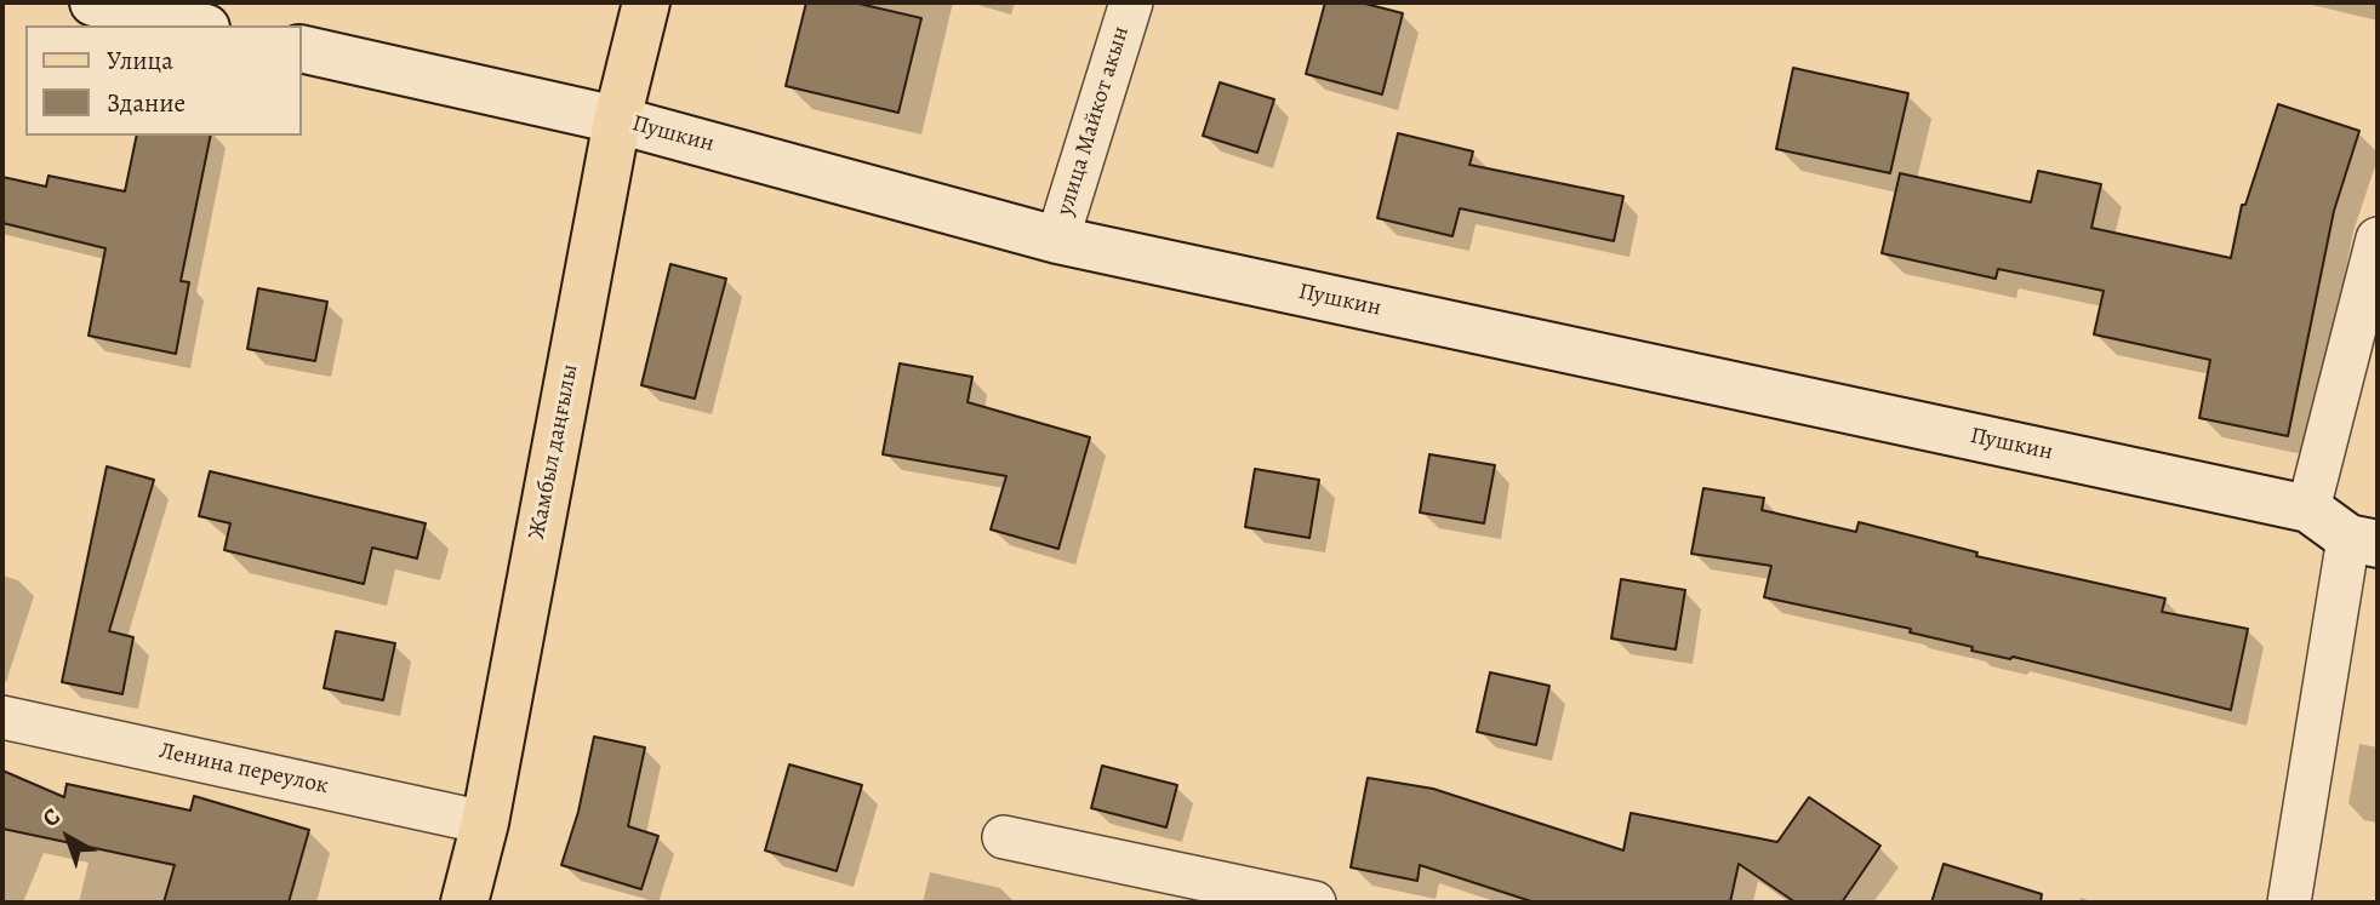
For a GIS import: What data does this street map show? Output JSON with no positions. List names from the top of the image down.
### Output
{
  "streets": {
    "main road": ["Жамбыл даңғылы"],
    "street": ["улица Майкот акын", "Пушкин", "Ленина переулок"]
  },
  "crossings": [
    ["улица Майкот акын", "Пушкин"],
    ["Пушкин", "Жамбыл даңғылы"],
    ["Жамбыл даңғылы", "Ленина переулок"]
  ],
  "legend": ["Улица", "Здание"],
  "north": "top left"
}
